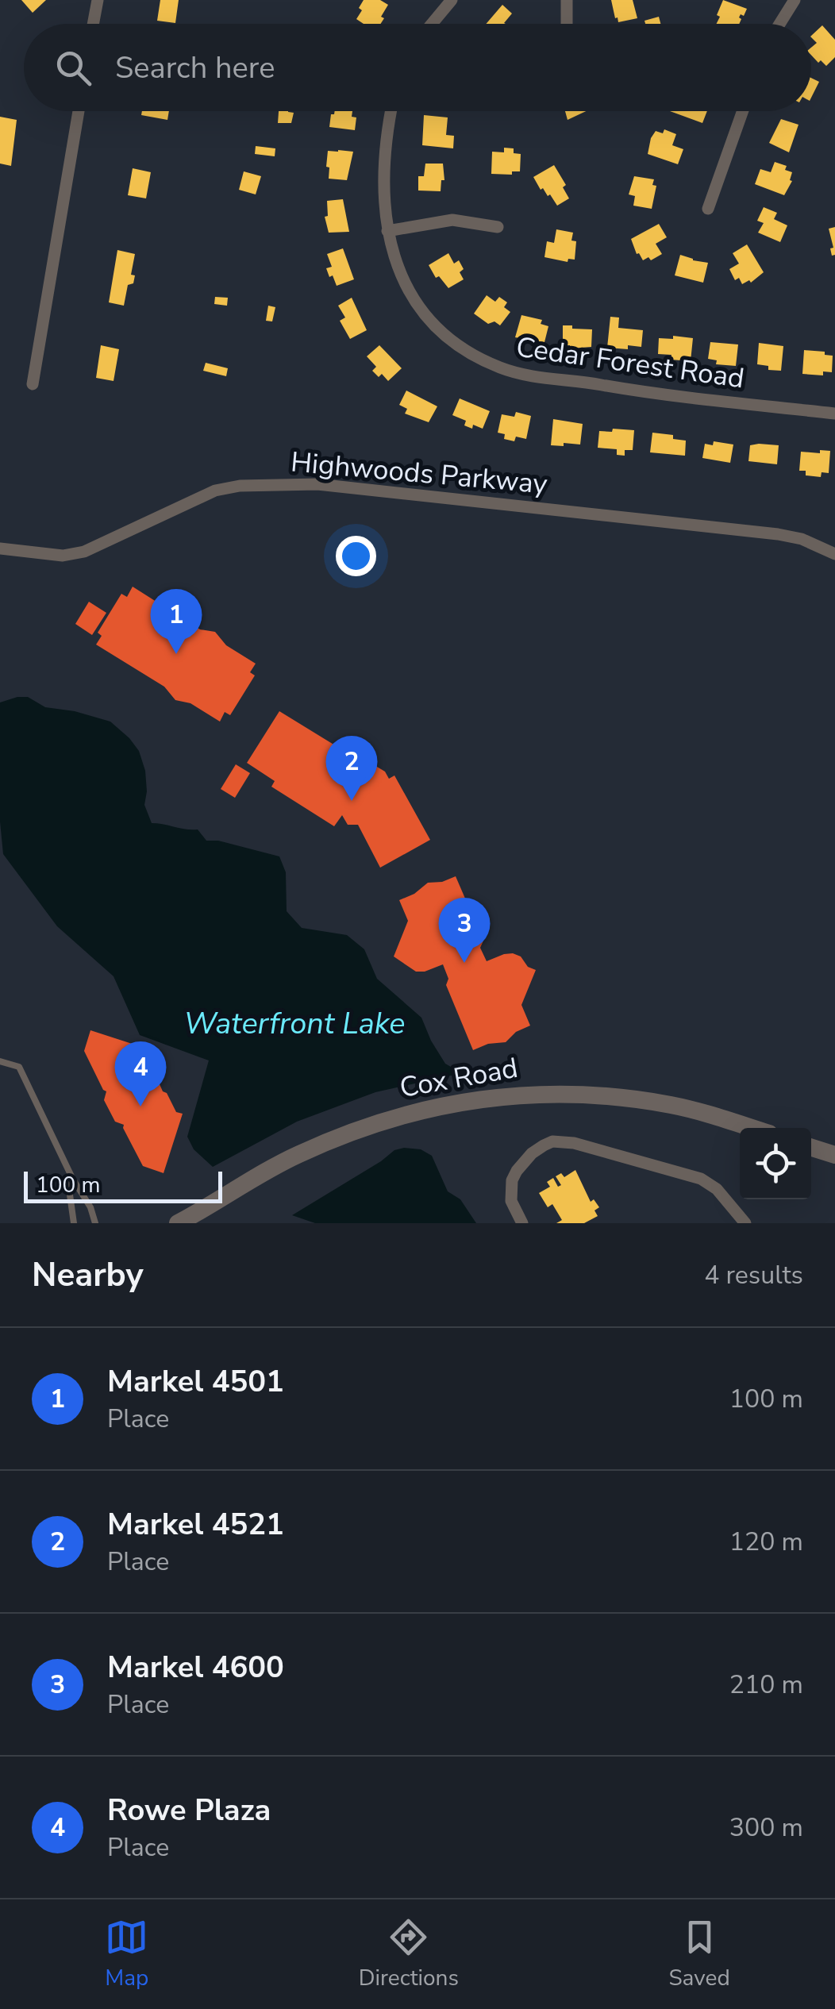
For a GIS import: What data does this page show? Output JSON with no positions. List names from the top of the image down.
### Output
{
  "streets": {
    "main road": ["Cox Road"],
    "street": ["Cedar Forest Road", "Highwoods Parkway"]
  },
  "water": ["Waterfront Lake"],
  "scale_bar": "100 m",
  "page": {
    "search": "Search here",
    "pins": [
      "1",
      "2",
      "3",
      "4"
    ],
    "scale": "100 m",
    "heading": ["Nearby", "4 results"],
    "list": [
      {
        "mark": "1",
        "name": "Markel 4501",
        "note": "Place",
        "value": "100 m"
      },
      {
        "mark": "2",
        "name": "Markel 4521",
        "note": "Place",
        "value": "120 m"
      },
      {
        "mark": "3",
        "name": "Markel 4600",
        "note": "Place",
        "value": "210 m"
      },
      {
        "mark": "4",
        "name": "Rowe Plaza",
        "note": "Place",
        "value": "300 m"
      }
    ],
    "nav": ["Map", "Directions", "Saved"]
  }
}
